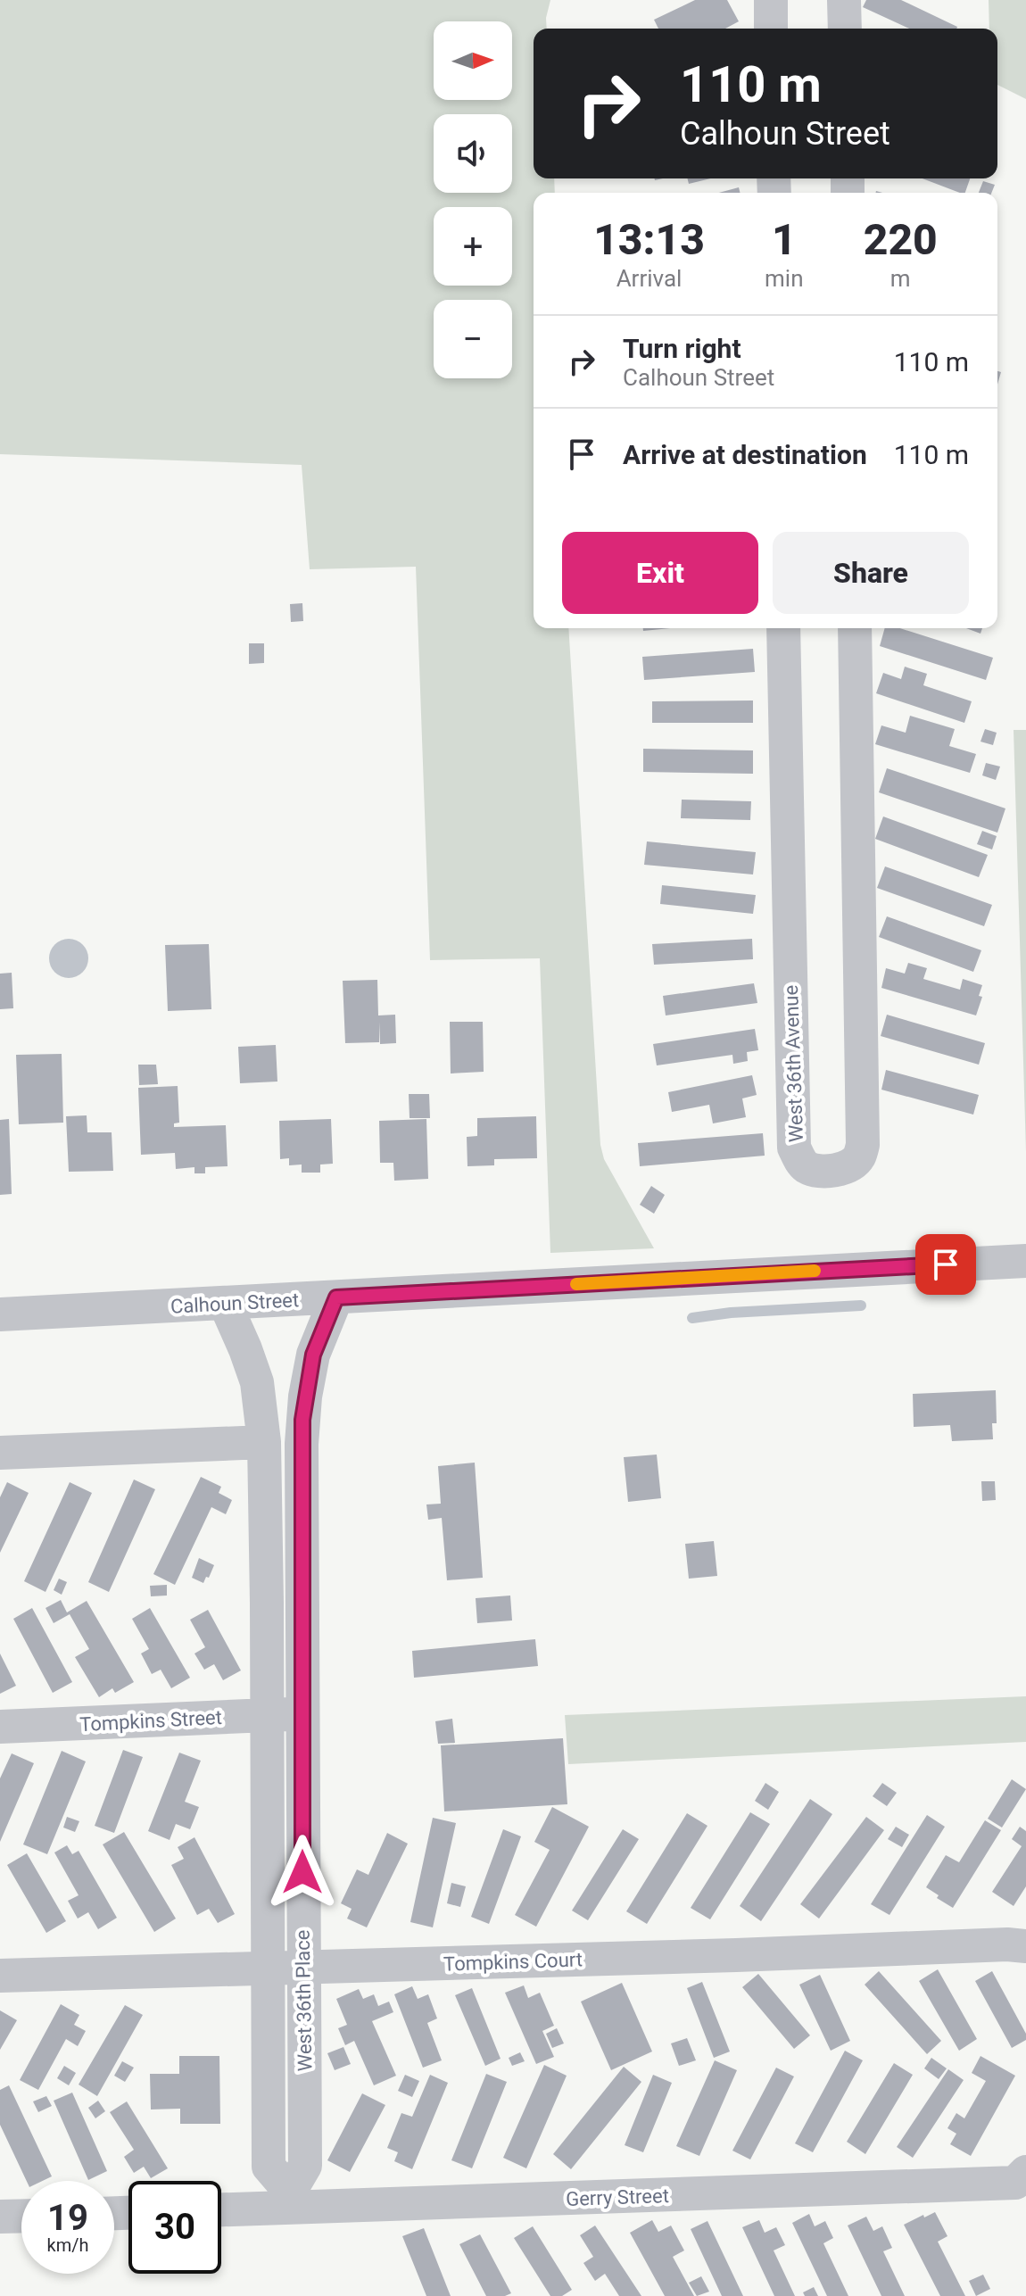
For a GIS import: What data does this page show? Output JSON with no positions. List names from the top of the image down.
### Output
{
  "streets": {
    "street": [
      "West 36th Avenue",
      "Calhoun Street",
      "Tompkins Street",
      "Tompkins Court",
      "West 36th Place",
      "Gerry Street"
    ]
  },
  "crossings": [
    ["Calhoun Street", "West 36th Place"],
    ["Tompkins Street", "West 36th Place"],
    ["Tompkins Court", "West 36th Place"],
    ["West 36th Place", "Gerry Street"]
  ],
  "north": "right",
  "page": {
    "map_buttons": ["+", "−"],
    "turn": ["110 m", "Calhoun Street"],
    "eta": [
      "13:13",
      "Arrival",
      "1",
      "min",
      "220",
      "m"
    ],
    "list": [
      {
        "name": "Turn right",
        "note": "Calhoun Street",
        "value": "110 m"
      },
      {
        "name": "Arrive at destination",
        "value": "110 m"
      }
    ],
    "buttons": ["Exit", "Share"],
    "speed": "19 km/h",
    "limit": "30"
  }
}
